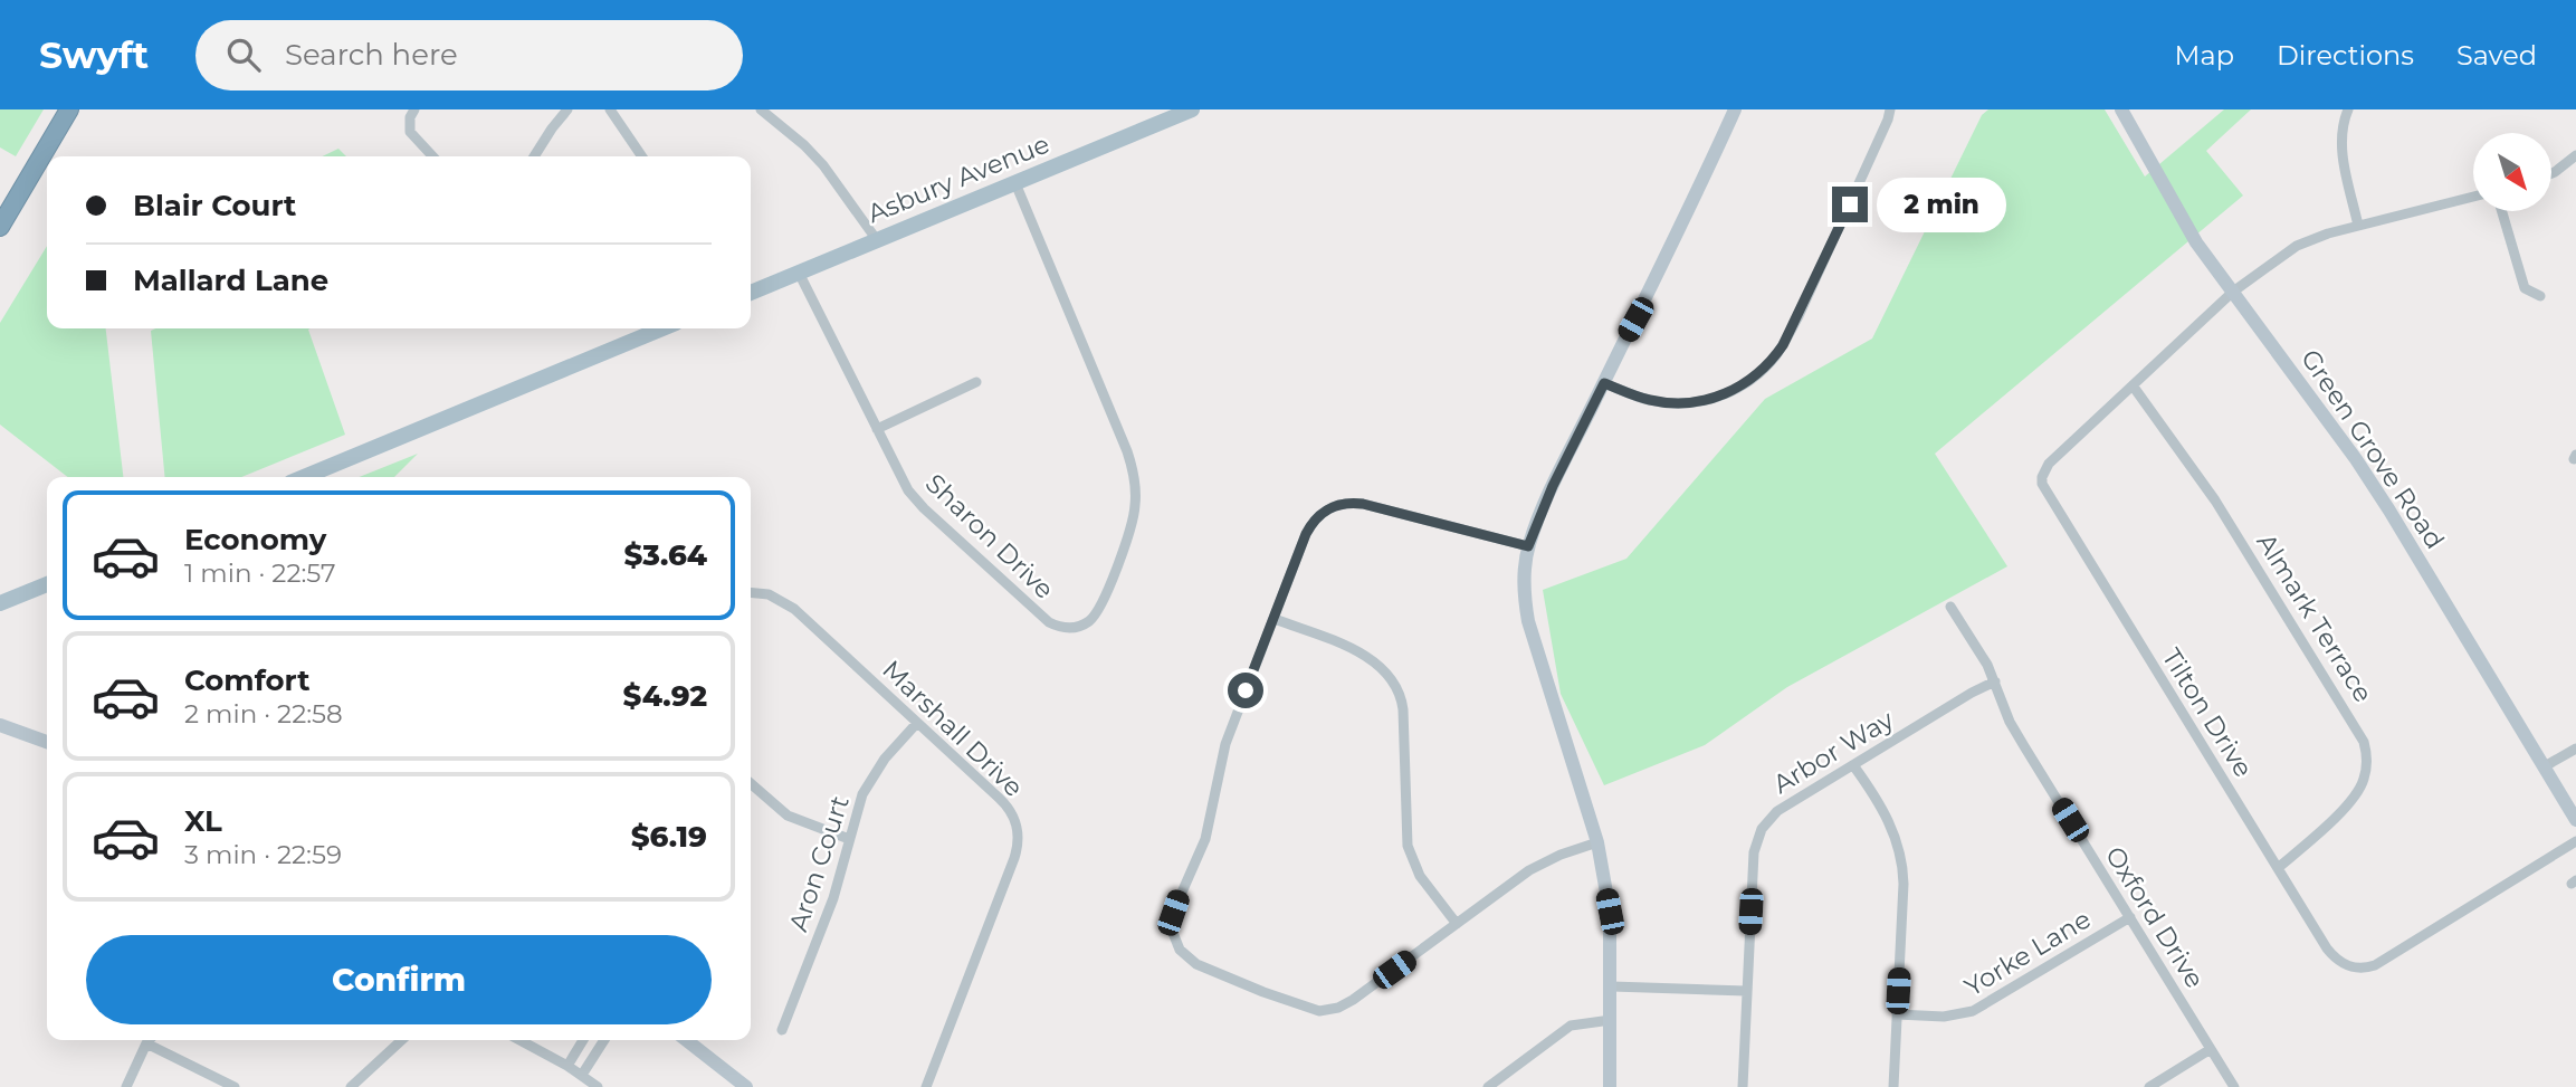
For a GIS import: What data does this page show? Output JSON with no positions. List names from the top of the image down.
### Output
{
  "streets": {
    "main road": ["Asbury Avenue"],
    "street": [
      "Green Grove Road",
      "Sharon Drive",
      "Almark Terrace",
      "Tilton Drive",
      "Marshall Drive",
      "Arbor Way",
      "Aron Court",
      "Oxford Drive",
      "Yorke Lane"
    ]
  },
  "crossings": [
    ["Asbury Avenue", "Sharon Drive"],
    ["Green Grove Road", "Tilton Drive"],
    ["Almark Terrace", "Tilton Drive"],
    ["Marshall Drive", "Aron Court"],
    ["Arbor Way", "Oxford Drive"],
    ["Oxford Drive", "Yorke Lane"]
  ],
  "north": "bottom right",
  "page": {
    "header": "Swyft",
    "search": "Search here",
    "nav": ["Map", "Directions", "Saved"],
    "banner": ["Blair Court", "Mallard Lane"],
    "bubble": "2 min",
    "list": [
      {
        "name": "Economy",
        "note": "1 min · 22:57",
        "value": "$3.64"
      },
      {
        "name": "Comfort",
        "note": "2 min · 22:58",
        "value": "$4.92"
      },
      {
        "name": "XL",
        "note": "3 min · 22:59",
        "value": "$6.19"
      }
    ],
    "buttons": "Confirm"
  }
}
